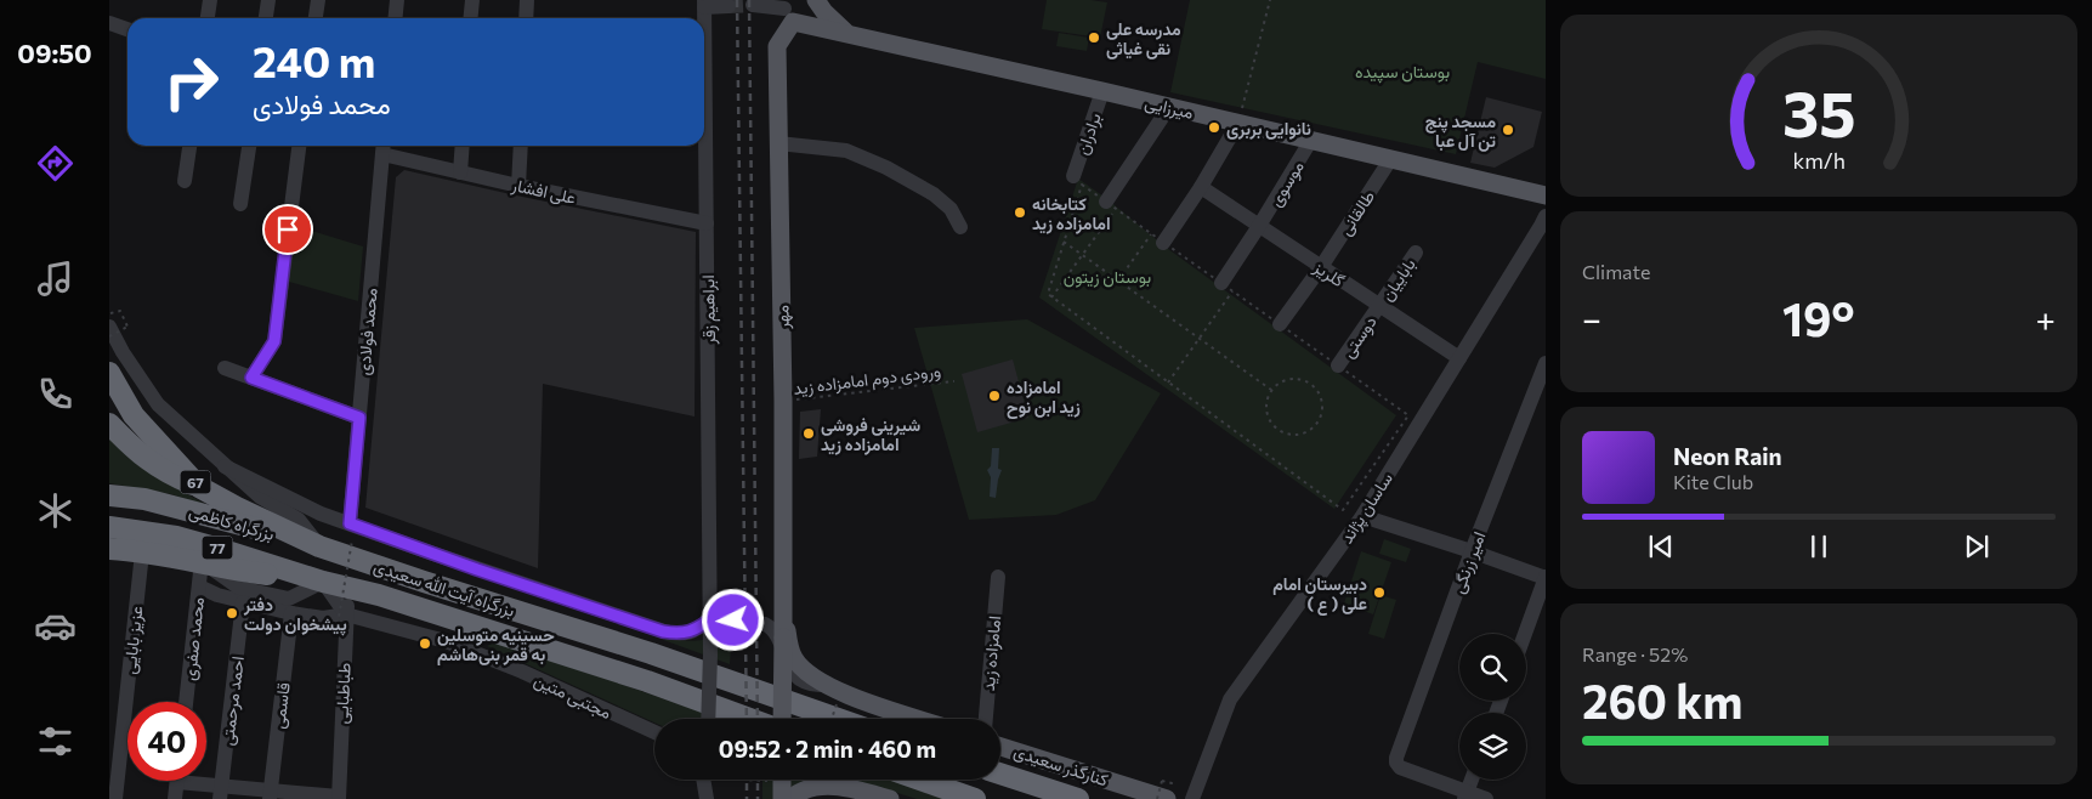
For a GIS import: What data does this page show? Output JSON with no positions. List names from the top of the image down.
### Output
{
  "streets": {
    "highway": [
      "67",
      "بزرگراه کاظمی",
      "77",
      "بزرگراه آیت الله سعیدی"
    ],
    "main road": ["میرزایی", "مهر", "کنارگذر سعیدی"],
    "street": [
      "برادران",
      "موسوی",
      "علی افشار",
      "طالقانی",
      "گلریز",
      "باباییان",
      "ابراهیم زقر",
      "محمد فولادی",
      "دوستی",
      "ساسان پژاند",
      "امیر زرنگی",
      "محمد صفری",
      "عزیز بابایی",
      "امامزاده زید",
      "طباطبایی",
      "مجتبی متین",
      "احمد مرحمتی",
      "قاسمی"
    ],
    "path": ["ورودی دوم امامزاده زید"]
  },
  "crossings": [
    ["میرزایی", "برادران"],
    ["میرزایی", "موسوی"],
    ["میرزایی", "طالقانی"],
    ["میرزایی", "مهر"],
    ["موسوی", "گلریز"],
    ["علی افشار", "ابراهیم زقر"],
    ["علی افشار", "محمد فولادی"],
    ["طالقانی", "گلریز"],
    ["گلریز", "باباییان"],
    ["گلریز", "دوستی"],
    ["گلریز", "ساسان پژاند"],
    ["باباییان", "دوستی"],
    ["مهر", "ورودی دوم امامزاده زید"],
    ["بزرگراه کاظمی", "بزرگراه آیت الله سعیدی"],
    ["بزرگراه آیت الله سعیدی", "طباطبایی"],
    ["طباطبایی", "مجتبی متین"]
  ],
  "parks": ["بوستان سپیده", "بوستان زیتون"],
  "places": [
    "مدرسه علی نقی غیاثی",
    "نانوایی بربری",
    "مسجد پنج تن آل عبا",
    "کتابخانه امامزاده زید",
    "امامزاده زید ابن نوح",
    "شیرینی فروشی امامزاده زید",
    "دبیرستان امام علی ( ع )",
    "دفتر پیشخوان دولت",
    "حسینیه متوسلین به قمر بنی‌هاشم"
  ],
  "page": {
    "tabs": "09:50",
    "turn": ["240 m", "محمد فولادی"],
    "tile": [
      "Climate",
      ["Range · 52%", "260 km"]
    ],
    "heat": ["−", "19°", "+"],
    "song": ["Neon Rain", "Kite Club"],
    "limit": "40",
    "trip": "09:52 · 2 min · 460 m",
    "gauge": ["35", "km/h"]
  }
}
